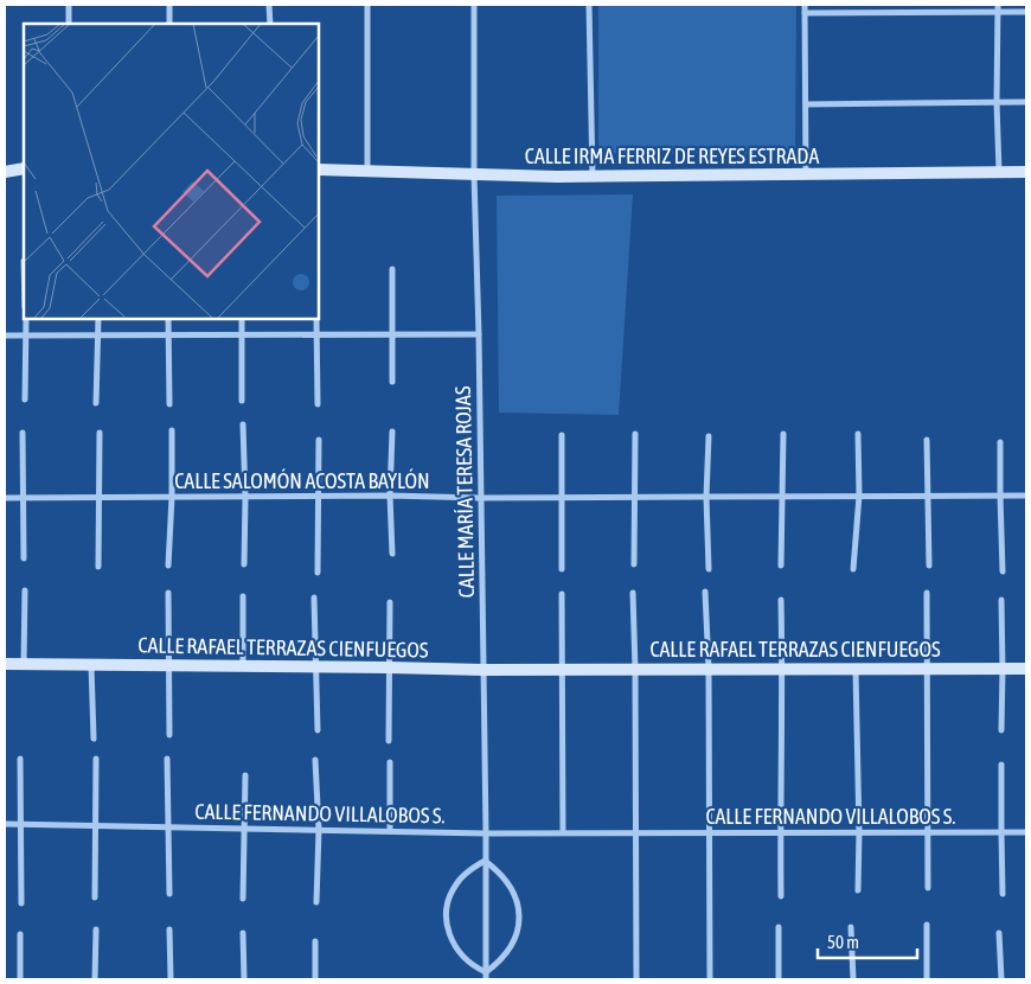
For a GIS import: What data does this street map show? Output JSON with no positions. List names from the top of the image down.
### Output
{
  "streets": {
    "street": [
      "CALLE IRMA FERRIZ DE REYES ESTRADA",
      "CALLE SALOMÓN ACOSTA BAYLÓN",
      "CALLE MARÍA TERESA ROJAS",
      "CALLE RAFAEL TERRAZAS CIENFUEGOS",
      "CALLE FERNANDO VILLALOBOS S."
    ]
  },
  "crossings": [
    ["CALLE IRMA FERRIZ DE REYES ESTRADA", "CALLE MARÍA TERESA ROJAS"],
    ["CALLE SALOMÓN ACOSTA BAYLÓN", "CALLE MARÍA TERESA ROJAS"],
    ["CALLE MARÍA TERESA ROJAS", "CALLE RAFAEL TERRAZAS CIENFUEGOS"],
    ["CALLE MARÍA TERESA ROJAS", "CALLE FERNANDO VILLALOBOS S."]
  ],
  "scale_bar": "50 m"
}
